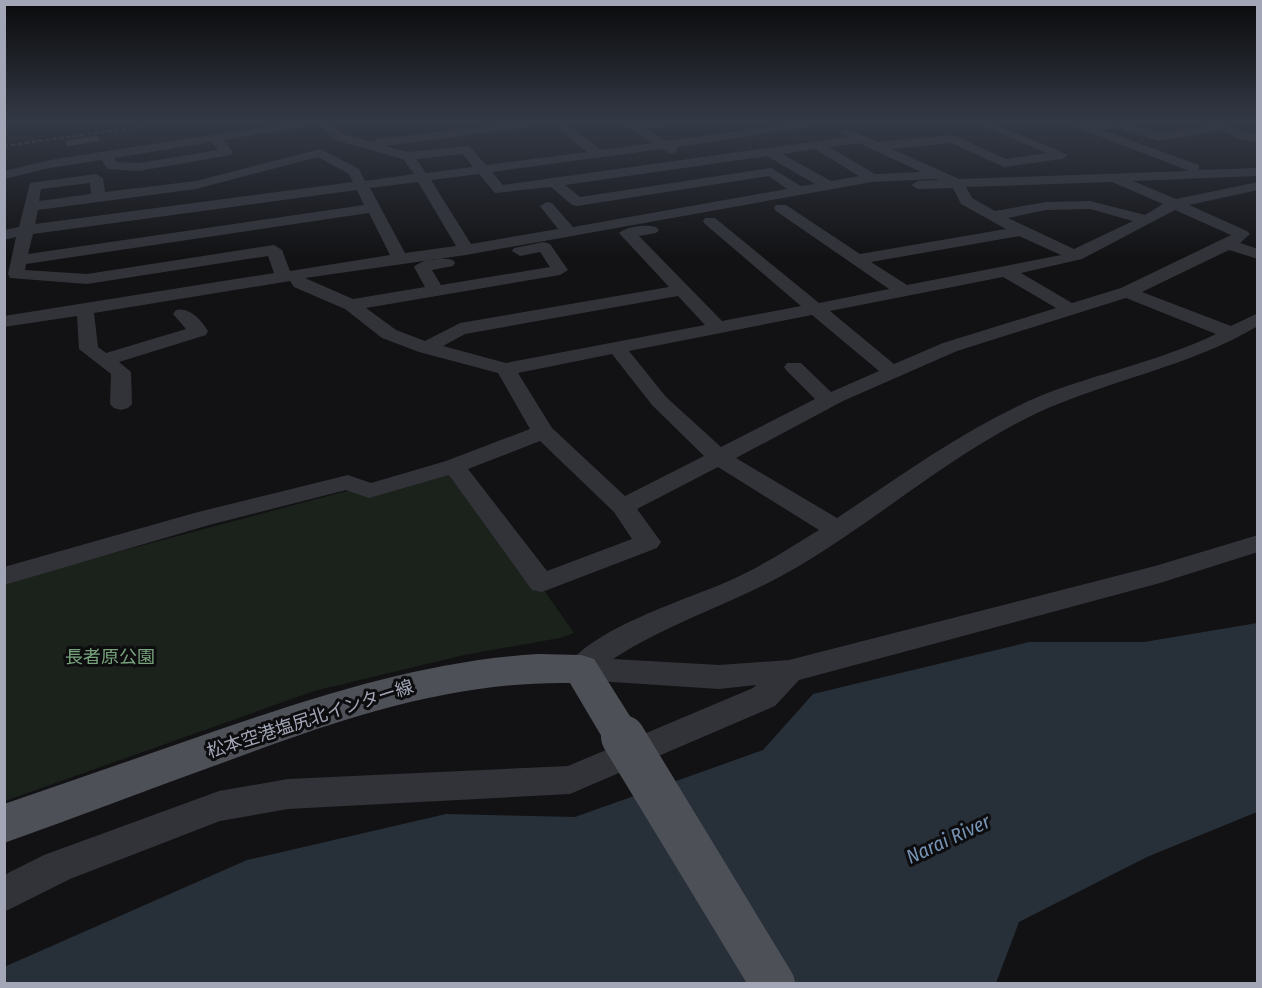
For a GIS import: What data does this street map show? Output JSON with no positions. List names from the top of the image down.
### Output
{
  "streets": {
    "main road": ["松本空港塩尻北インター線"]
  },
  "water": ["Narai River"],
  "parks": ["長者原公園"]
}
